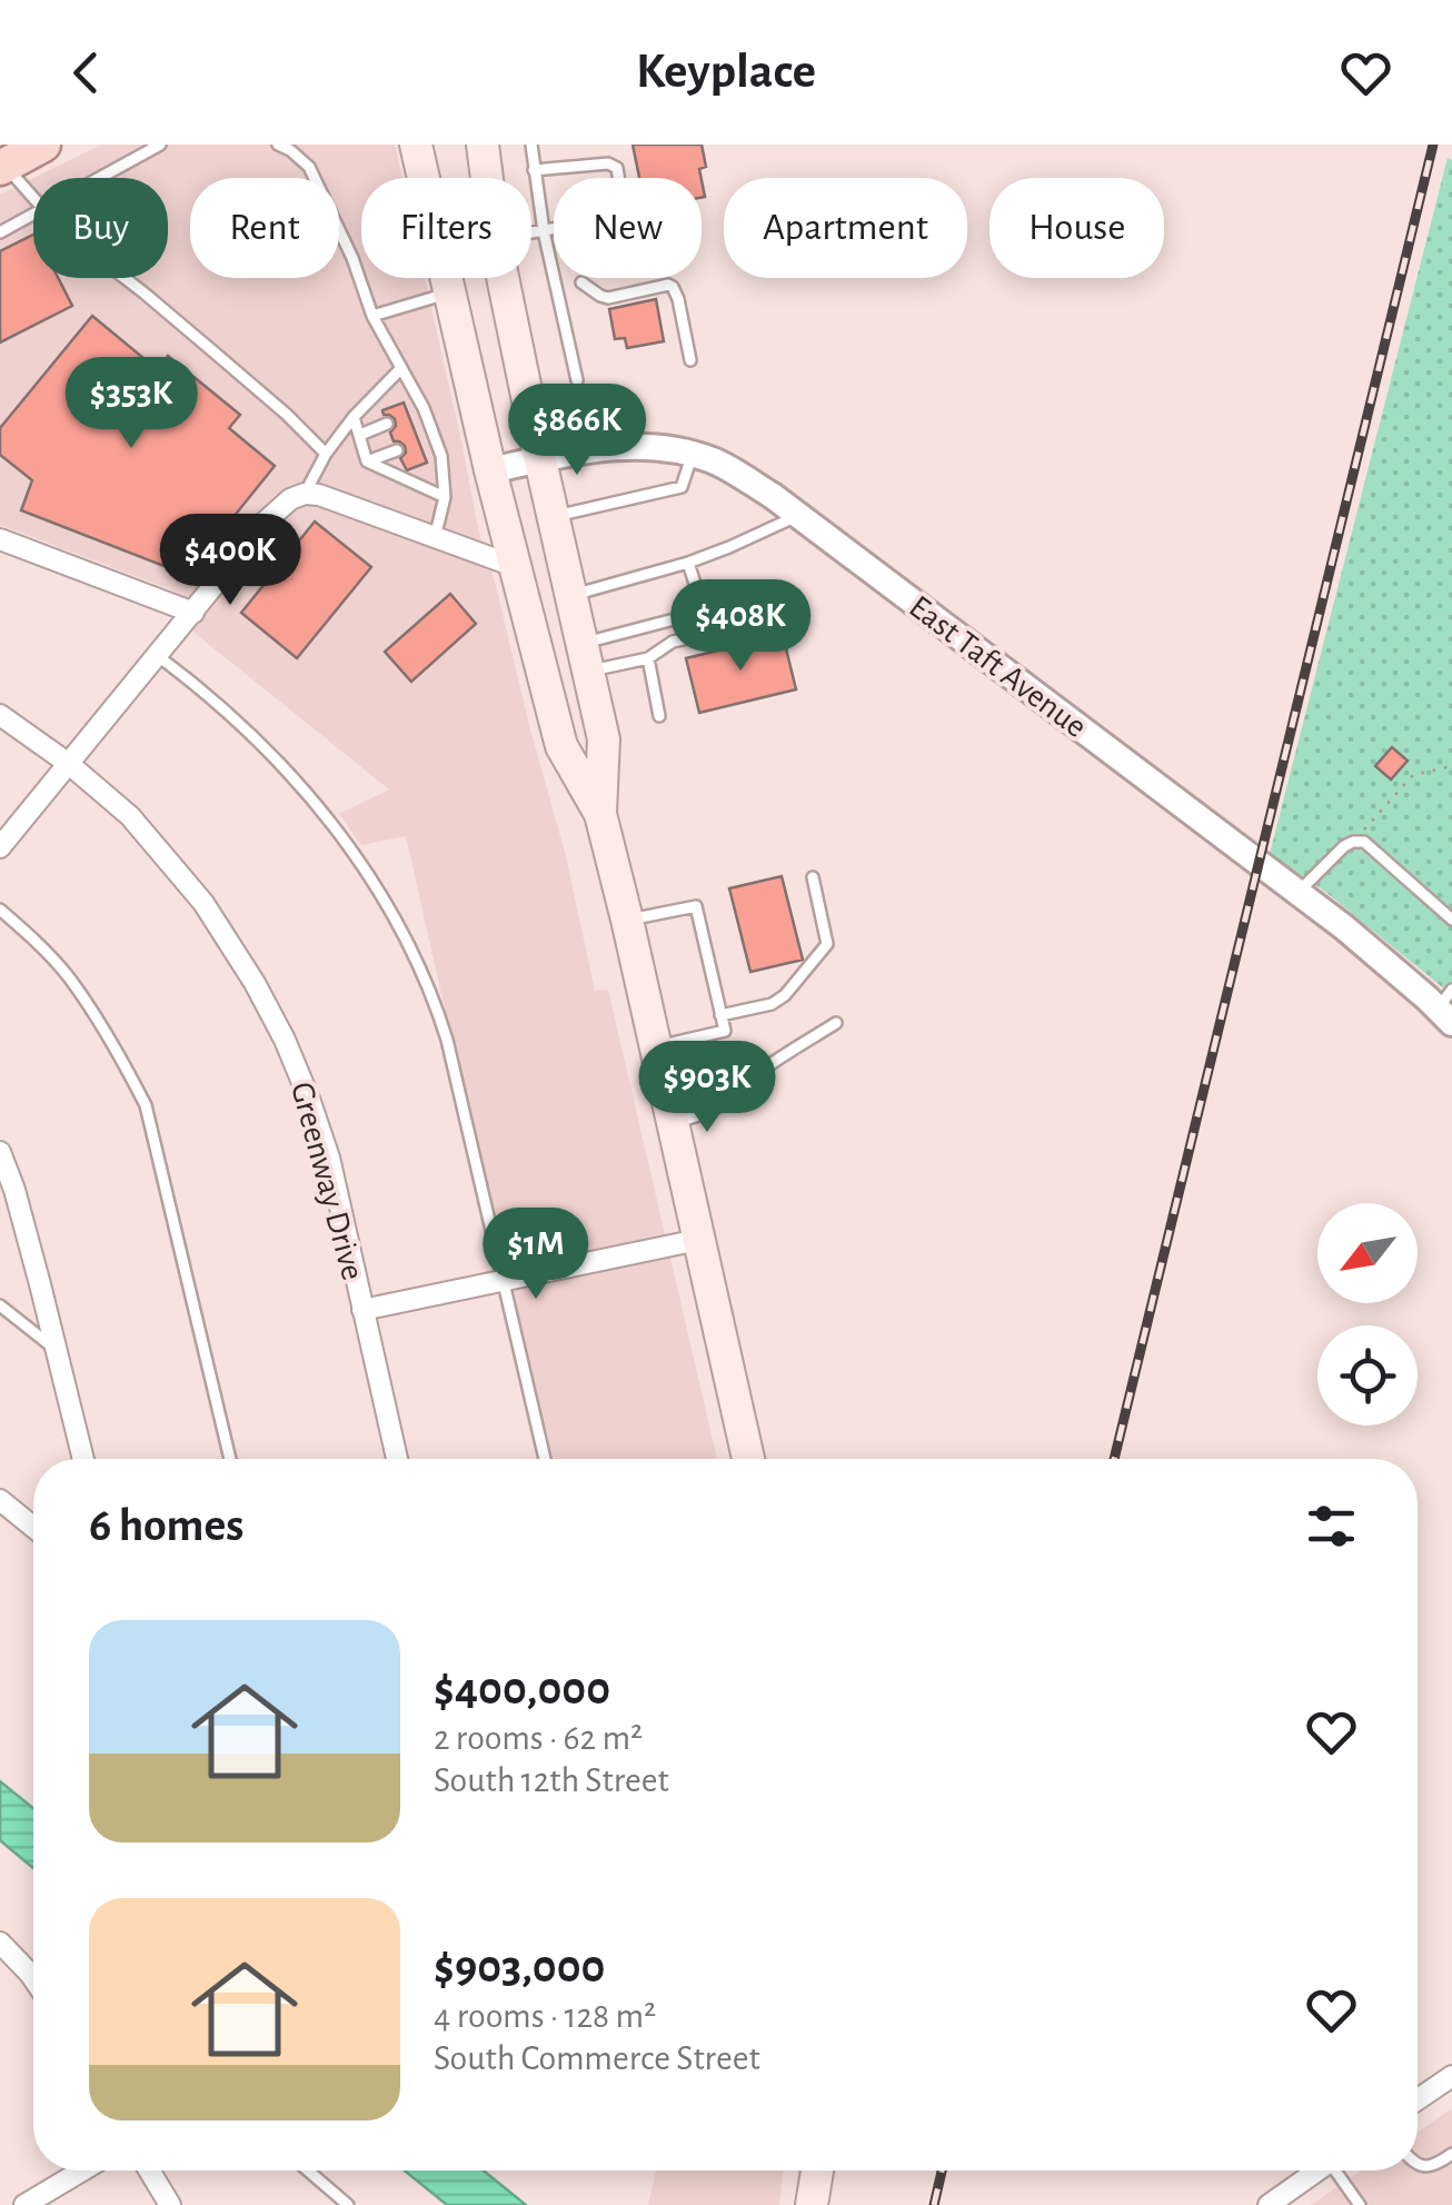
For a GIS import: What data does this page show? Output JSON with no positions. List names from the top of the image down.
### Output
{
  "streets": {
    "street": ["East Taft Avenue", "Greenway Drive"]
  },
  "north": "bottom left",
  "page": {
    "header": "Keyplace",
    "chip": [
      "Buy",
      "Rent",
      "Filters",
      "New",
      "Apartment",
      "House"
    ],
    "price": [
      "$353K",
      "$866K",
      "$400K",
      "$408K",
      "$903K",
      "$1M"
    ],
    "heading": "6 homes",
    "list": [
      {
        "name": "$400,000",
        "note": "2 rooms · 62 m² · South 12th Street"
      },
      {
        "name": "$903,000",
        "note": "4 rooms · 128 m² · South Commerce Street"
      }
    ]
  }
}
